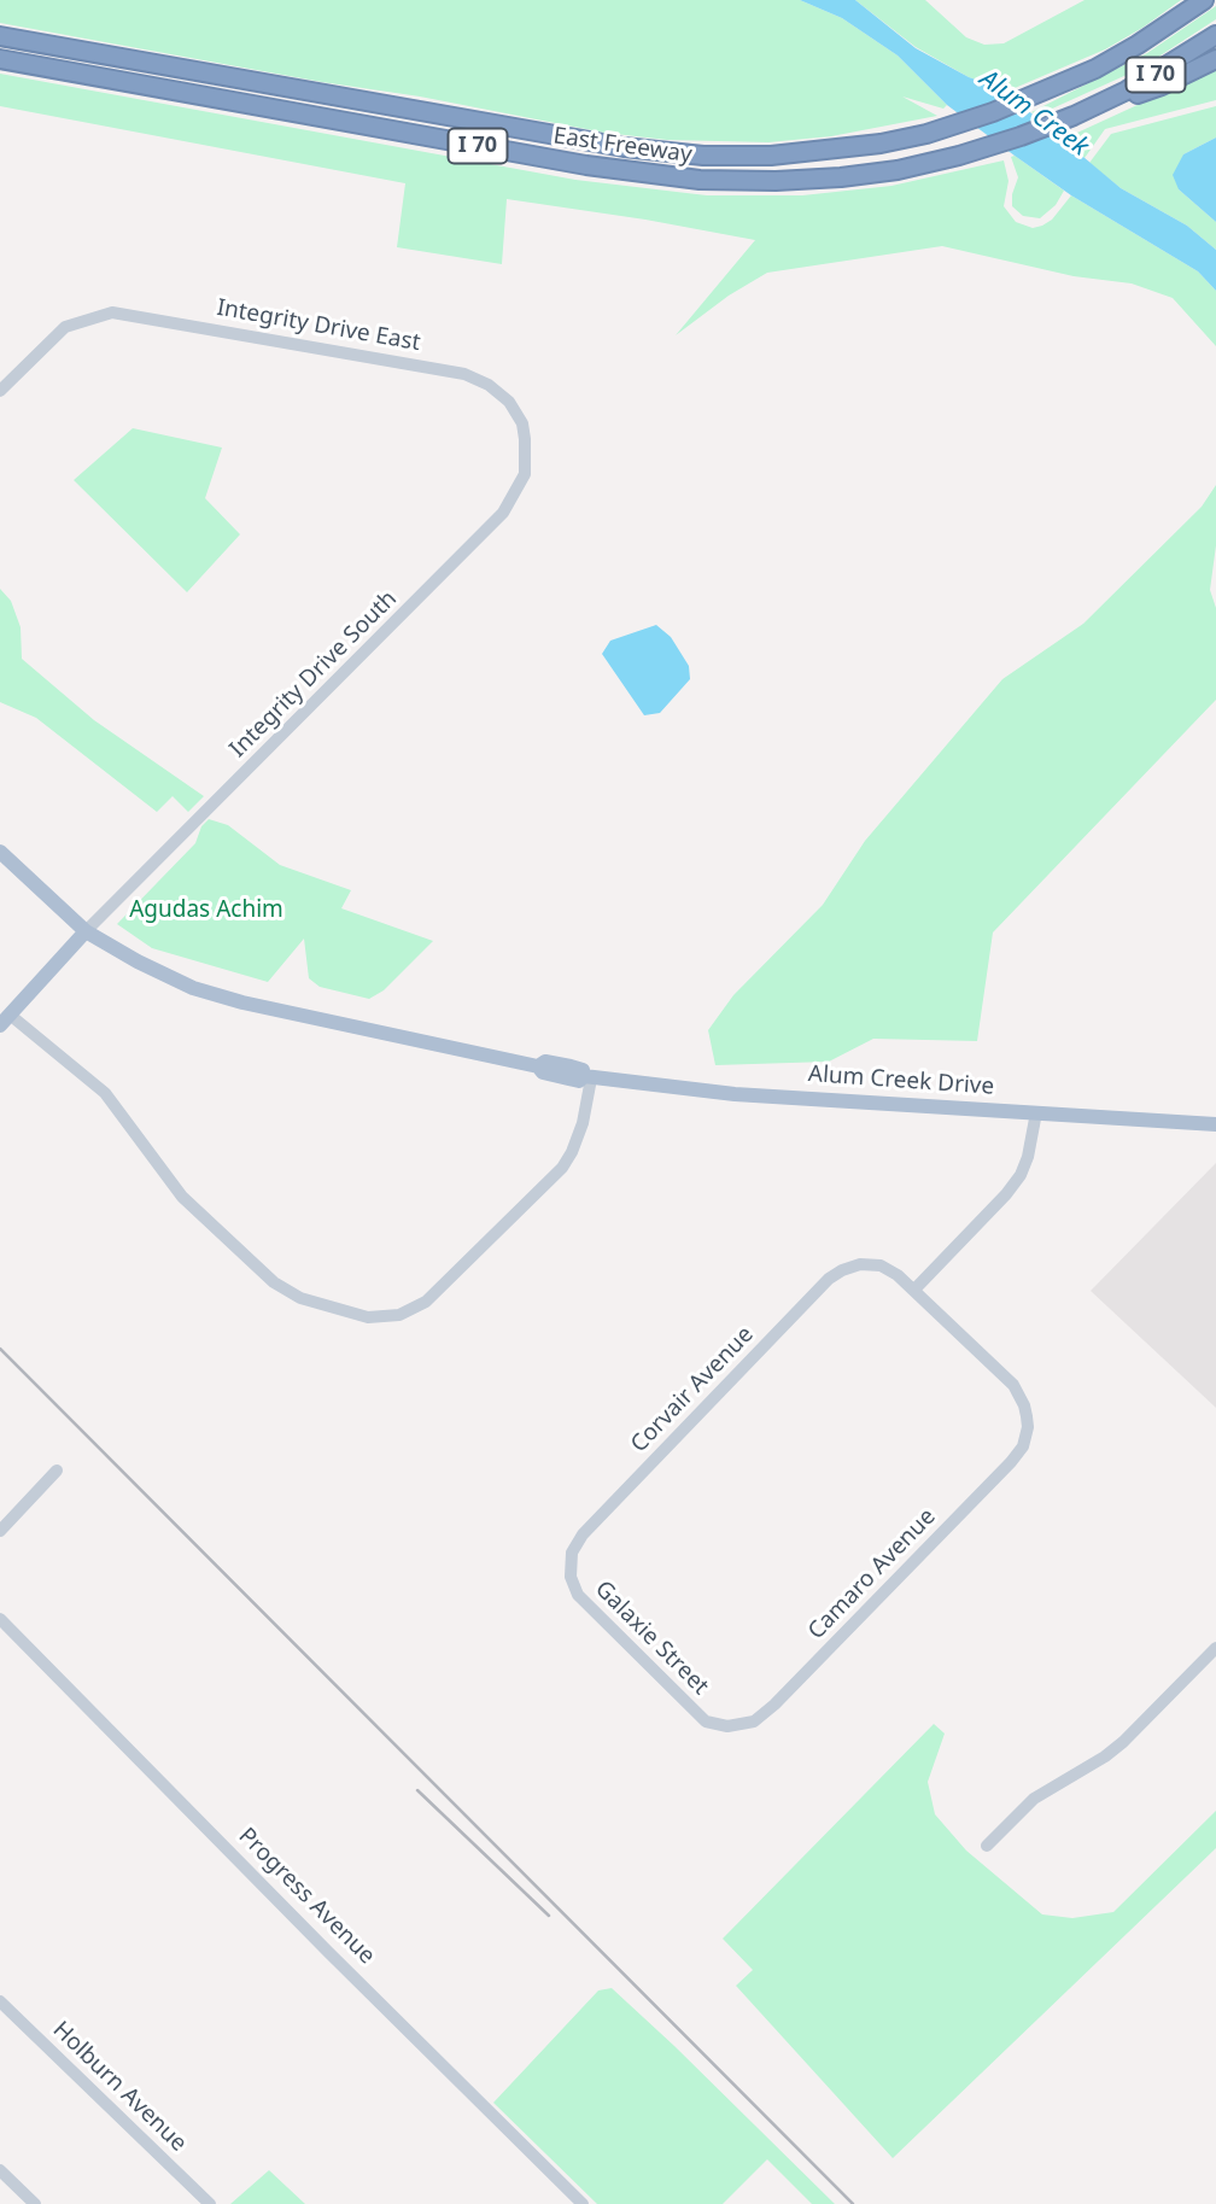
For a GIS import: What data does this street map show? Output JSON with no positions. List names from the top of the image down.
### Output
{
  "streets": {
    "highway": ["I 70", "East Freeway"],
    "main road": ["Alum Creek Drive"],
    "street": [
      "Integrity Drive East",
      "Integrity Drive South",
      "Corvair Avenue",
      "Camaro Avenue",
      "Galaxie Street",
      "Progress Avenue",
      "Holburn Avenue"
    ]
  },
  "crossings": [
    ["Integrity Drive East", "Integrity Drive South"],
    ["Integrity Drive South", "Alum Creek Drive"],
    ["Corvair Avenue", "Camaro Avenue"],
    ["Corvair Avenue", "Galaxie Street"],
    ["Camaro Avenue", "Galaxie Street"]
  ],
  "water": ["Alum Creek"],
  "parks": ["Agudas Achim"]
}
